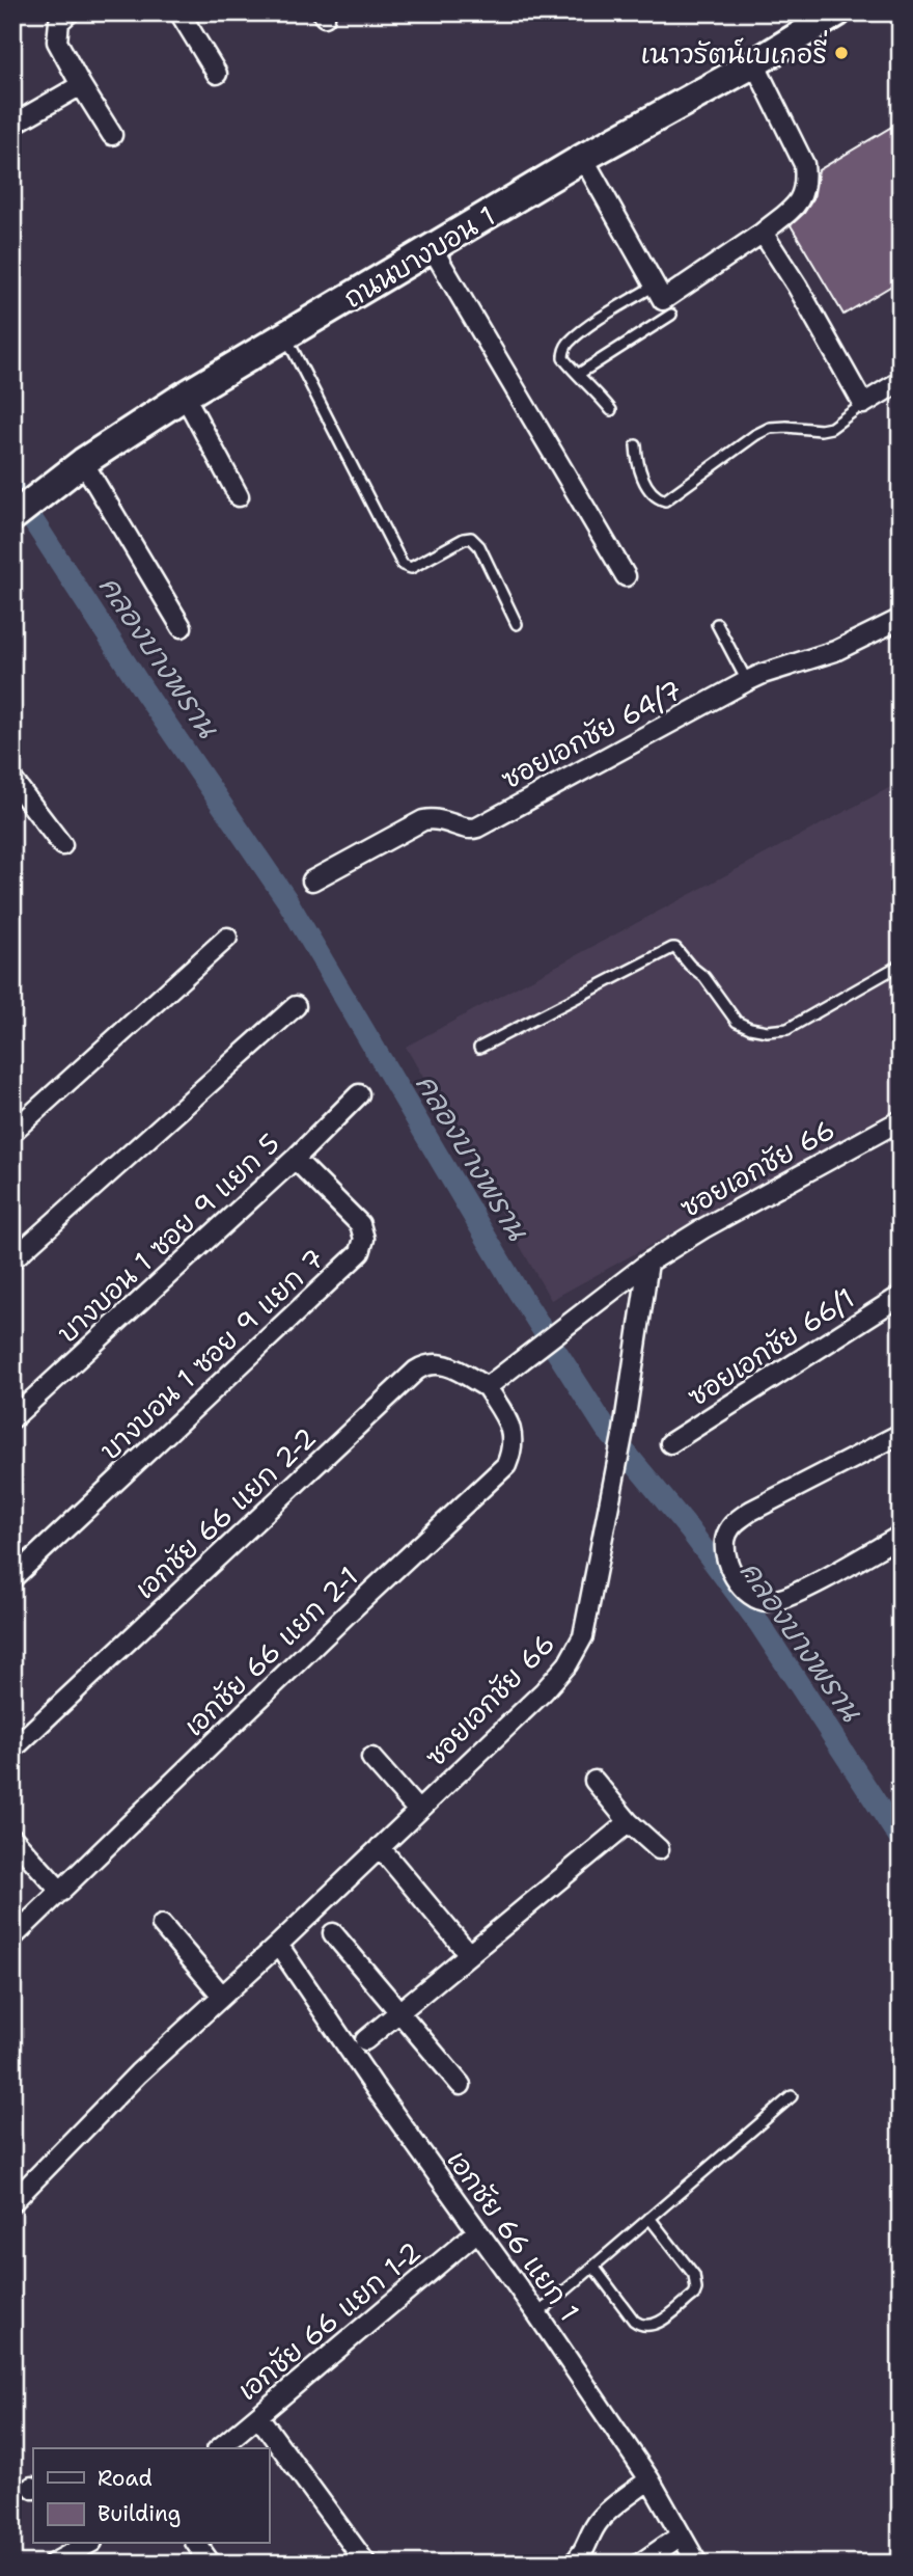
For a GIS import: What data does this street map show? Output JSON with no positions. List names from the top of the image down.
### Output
{
  "streets": {
    "main road": ["ถนนบางบอน 1"],
    "street": [
      "ซอยเอกชัย 64/7",
      "ซอยเอกชัย 66",
      "บางบอน 1 ซอย 9 แยก 5",
      "ซอยเอกชัย 66/1",
      "บางบอน 1 ซอย 9 แยก 7",
      "เอกชัย 66 แยก 2-2",
      "เอกชัย 66 แยก 2-1",
      "เอกชัย 66 แยก 1",
      "เอกชัย 66 แยก 1-2"
    ]
  },
  "crossings": [
    ["ซอยเอกชัย 66", "เอกชัย 66 แยก 1"],
    ["บางบอน 1 ซอย 9 แยก 5", "บางบอน 1 ซอย 9 แยก 7"],
    ["เอกชัย 66 แยก 2-2", "เอกชัย 66 แยก 2-1"],
    ["เอกชัย 66 แยก 1", "เอกชัย 66 แยก 1-2"]
  ],
  "water": ["คลองบางพราน"],
  "places": ["เนาวรัตน์เบเกอรี่"],
  "legend": ["Road", "Building"]
}
